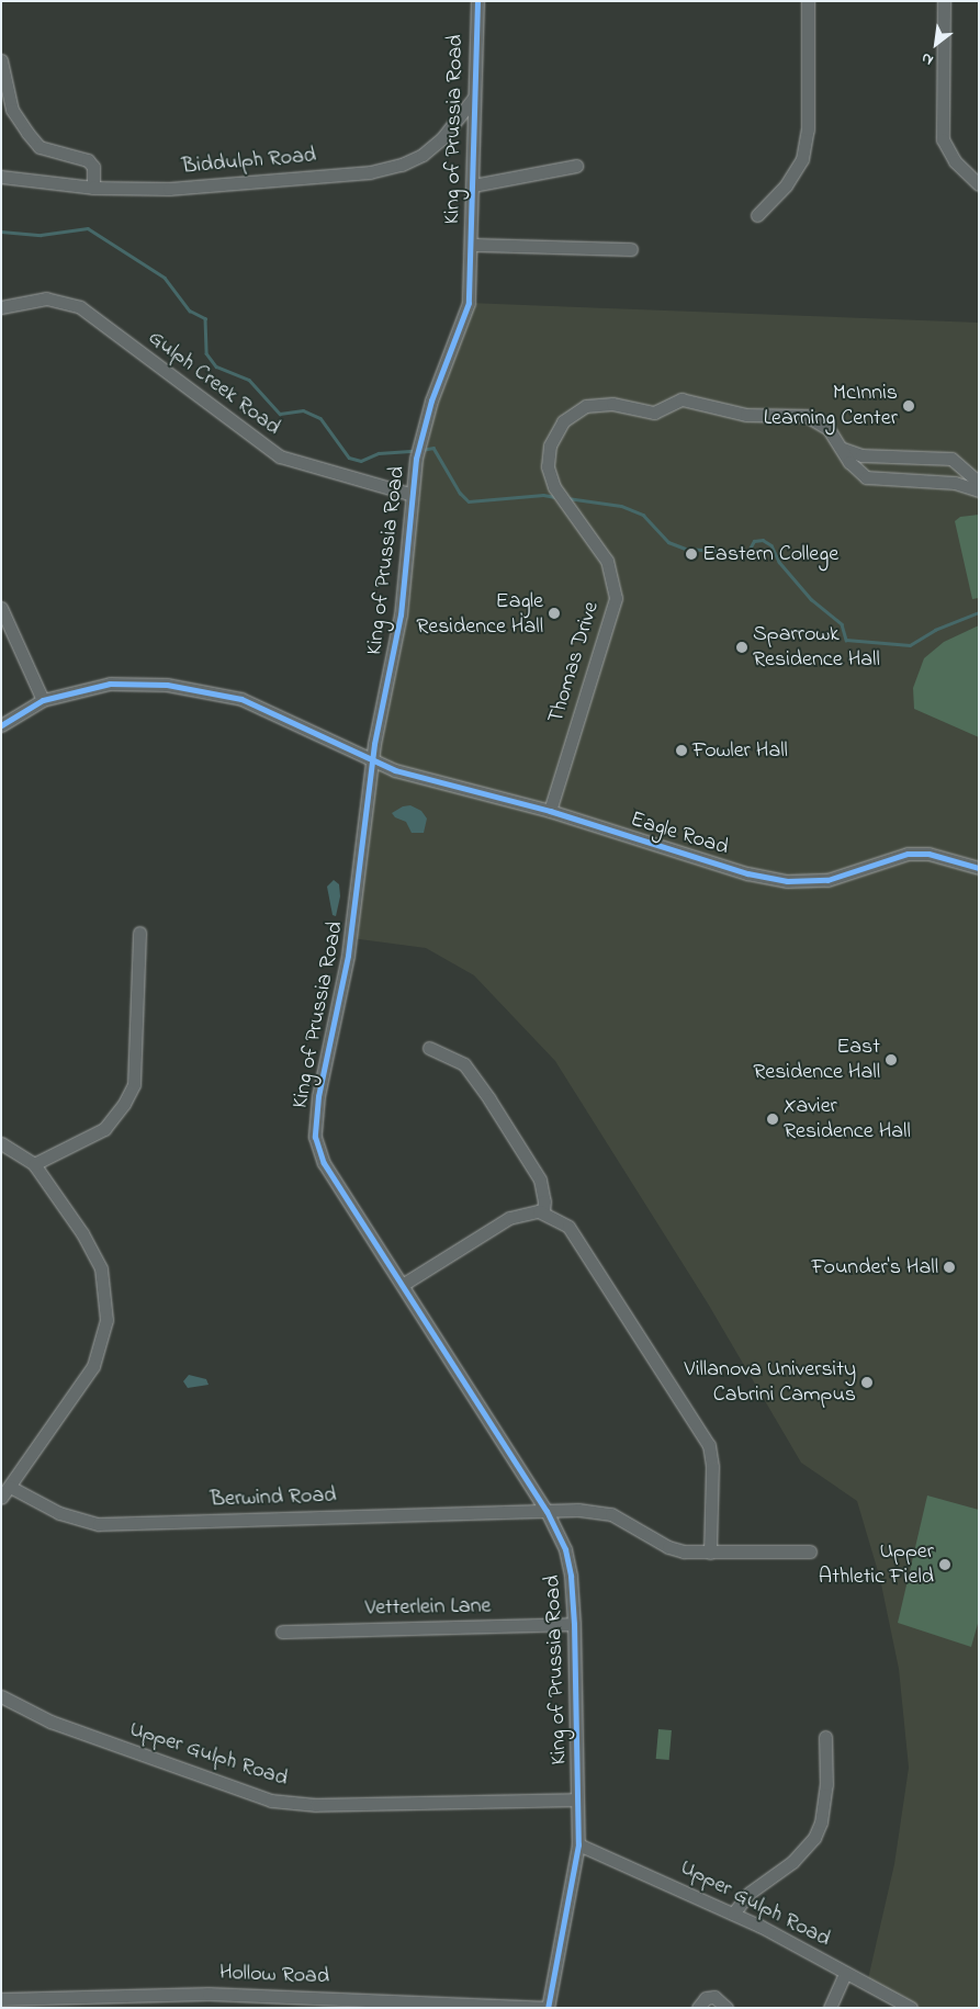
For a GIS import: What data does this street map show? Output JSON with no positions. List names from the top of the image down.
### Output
{
  "streets": {
    "street": [
      "King of Prussia Road",
      "Biddulph Road",
      "Gulph Creek Road",
      "Thomas Drive",
      "Eagle Road",
      "Berwind Road",
      "Vetterlein Lane",
      "Upper Gulph Road",
      "Hollow Road"
    ]
  },
  "crossings": [
    ["King of Prussia Road", "Biddulph Road"],
    ["King of Prussia Road", "Gulph Creek Road"],
    ["King of Prussia Road", "Eagle Road"],
    ["King of Prussia Road", "Berwind Road"],
    ["King of Prussia Road", "Vetterlein Lane"],
    ["King of Prussia Road", "Upper Gulph Road"],
    ["King of Prussia Road", "Hollow Road"],
    ["Thomas Drive", "Eagle Road"]
  ],
  "places": [
    "McInnis Learning Center",
    "Eastern College",
    "Eagle Residence Hall",
    "Sparrowk Residence Hall",
    "Fowler Hall",
    "East Residence Hall",
    "Xavier Residence Hall",
    "Founder's Hall",
    "Villanova University Cabrini Campus",
    "Upper Athletic Field"
  ],
  "north": "bottom left"
}
